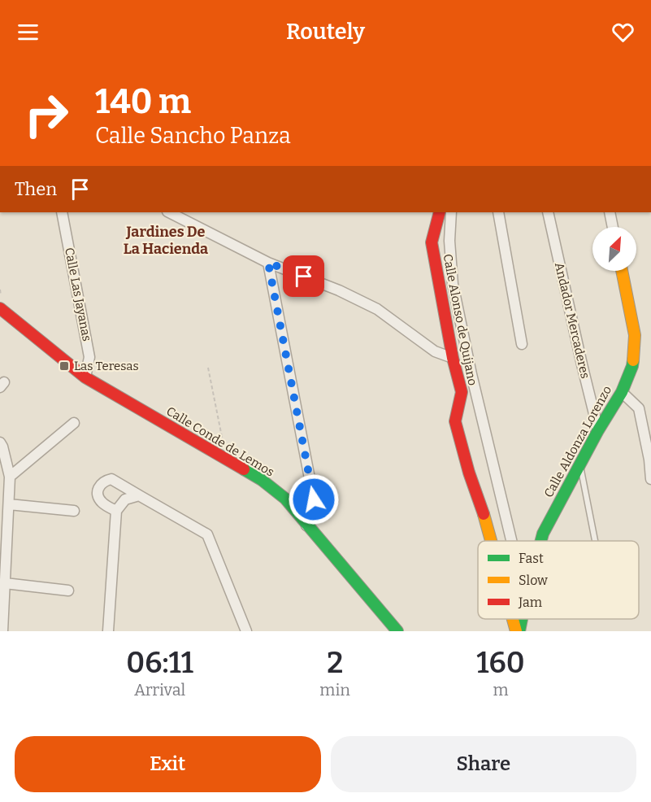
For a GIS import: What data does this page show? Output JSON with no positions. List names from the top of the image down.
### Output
{
  "streets": {
    "street": [
      "Calle Las Jayanas",
      "Calle Alonso de Quijano",
      "Andador Mercaderes",
      "Calle Conde de Lemos",
      "Calle Aldonza Lorenzo"
    ]
  },
  "crossings": [
    ["Calle Las Jayanas", "Calle Conde de Lemos"],
    ["Calle Alonso de Quijano", "Calle Aldonza Lorenzo"],
    ["Andador Mercaderes", "Calle Aldonza Lorenzo"]
  ],
  "districts": ["Jardines De La Hacienda"],
  "places": {
    "transit": ["Las Teresas"]
  },
  "legend": ["Fast", "Slow", "Jam"],
  "north": "top right",
  "page": {
    "header": "Routely",
    "turn": ["140 m", "Calle Sancho Panza"],
    "then": "Then",
    "eta": [
      "06:11",
      "Arrival",
      "2",
      "min",
      "160",
      "m"
    ],
    "buttons": ["Exit", "Share"]
  }
}
